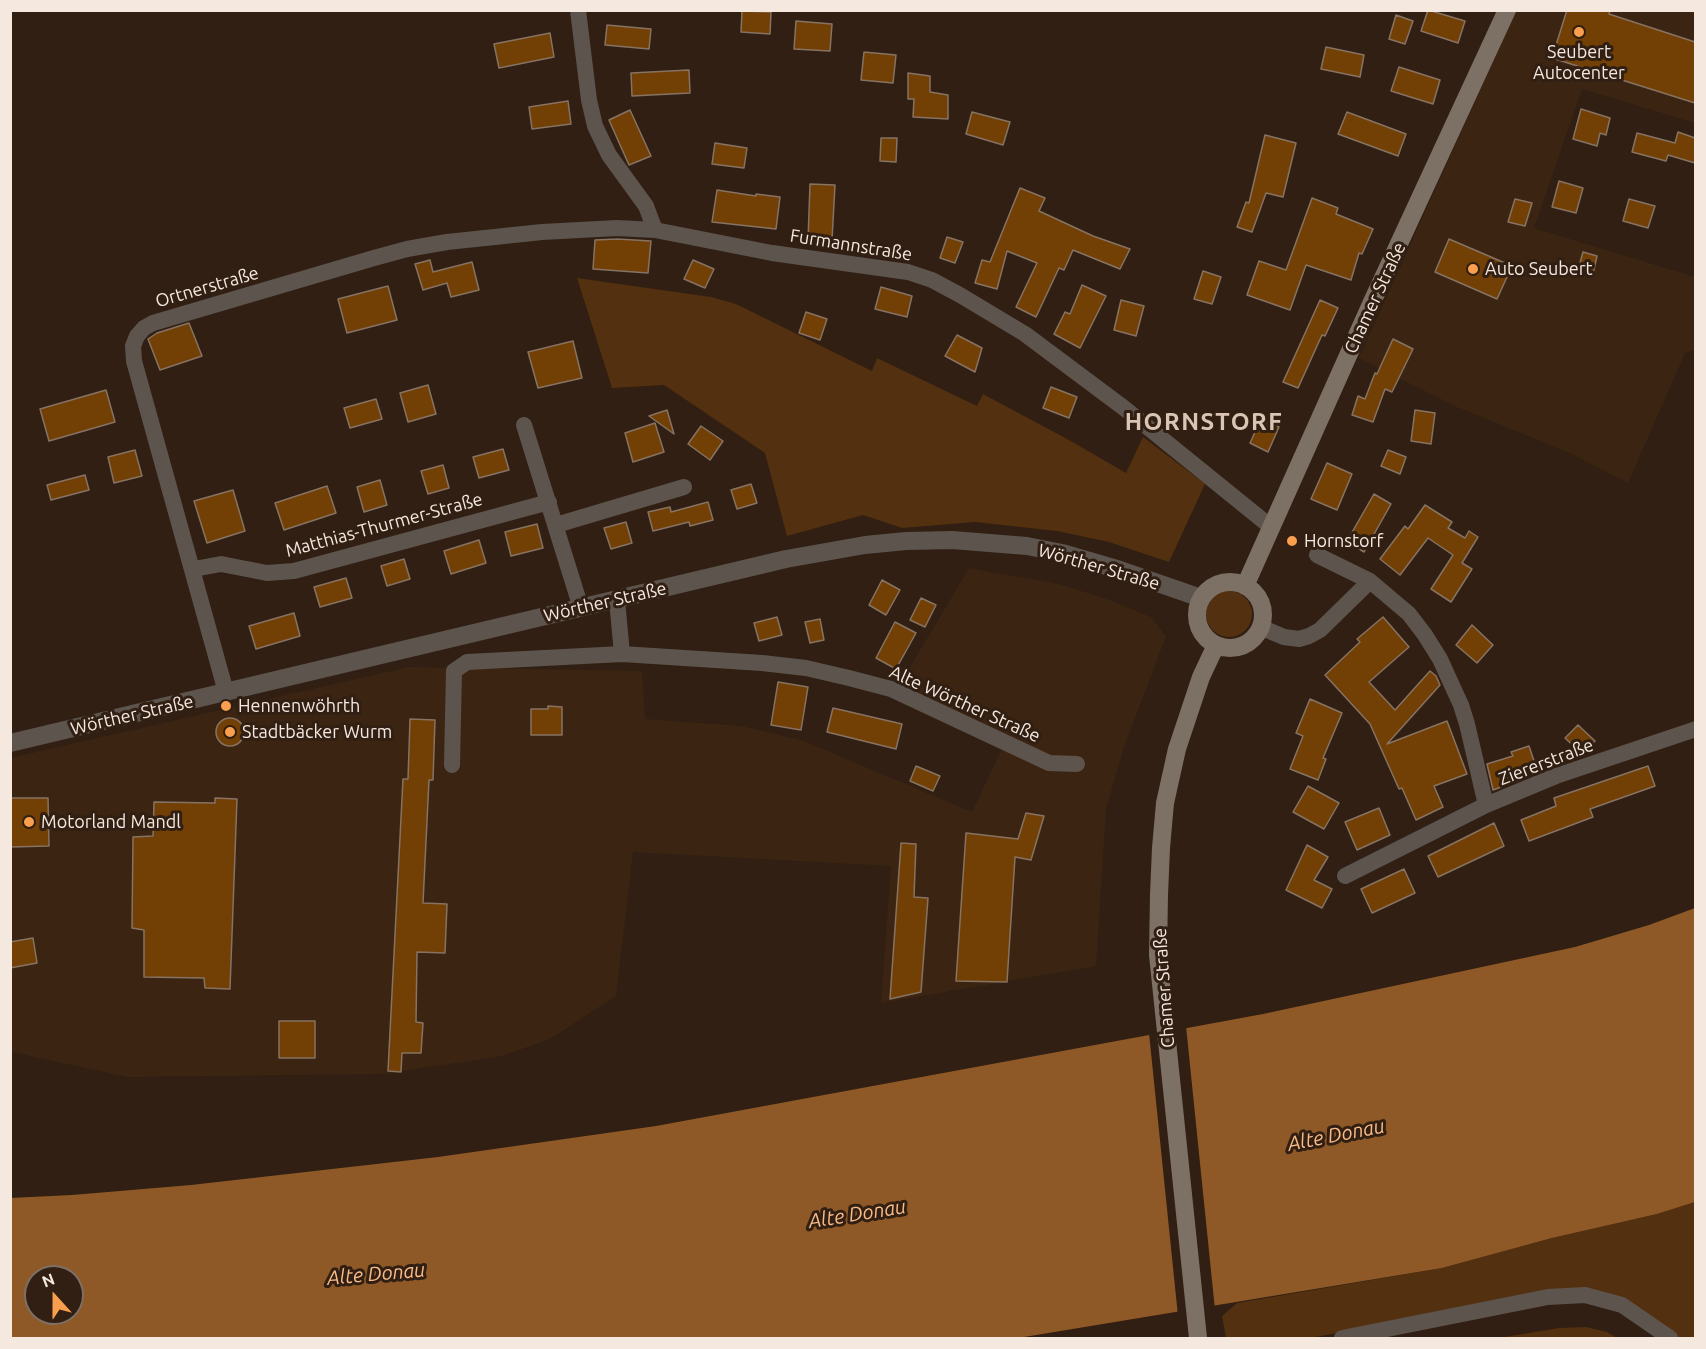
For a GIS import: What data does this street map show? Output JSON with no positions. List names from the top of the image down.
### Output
{
  "streets": {
    "main road": ["Chamer Straße"],
    "street": [
      "Furmannstraße",
      "Ortnerstraße",
      "Matthias-Thurmer-Straße",
      "Wörther Straße",
      "Alte Wörther Straße",
      "Ziererstraße"
    ]
  },
  "crossings": [
    ["Furmannstraße", "Ortnerstraße"],
    ["Furmannstraße", "Chamer Straße"],
    ["Ortnerstraße", "Matthias-Thurmer-Straße"],
    ["Ortnerstraße", "Wörther Straße"],
    ["Chamer Straße", "Wörther Straße"]
  ],
  "districts": ["HORNSTORF"],
  "water": ["Alte Donau"],
  "places": [
    "Seubert Autocenter",
    "Auto Seubert",
    "Hornstorf",
    "Hennenwöhrth",
    "Stadtbäcker Wurm",
    "Motorland Mandl"
  ],
  "north": "top"
}
